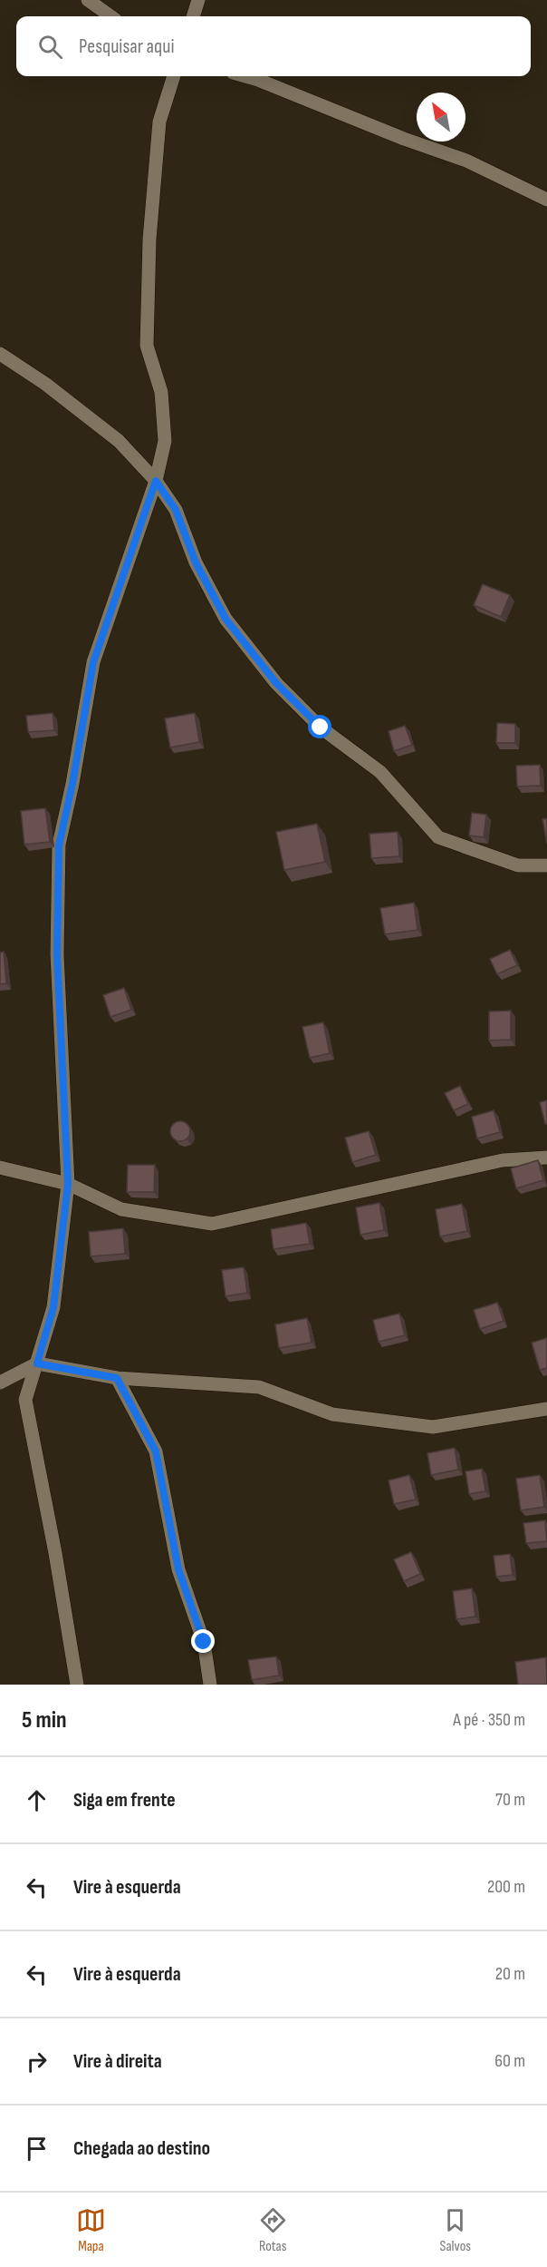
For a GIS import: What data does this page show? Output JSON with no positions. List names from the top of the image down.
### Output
{
  "north": "top left",
  "page": {
    "search": "Pesquisar aqui",
    "heading": ["5 min", "A pé · 350 m"],
    "list": [
      ["Siga em frente", "70 m"],
      ["Vire à esquerda", "200 m"],
      ["Vire à esquerda", "20 m"],
      ["Vire à direita", "60 m"],
      "Chegada ao destino"
    ],
    "nav": ["Mapa", "Rotas", "Salvos"]
  }
}
